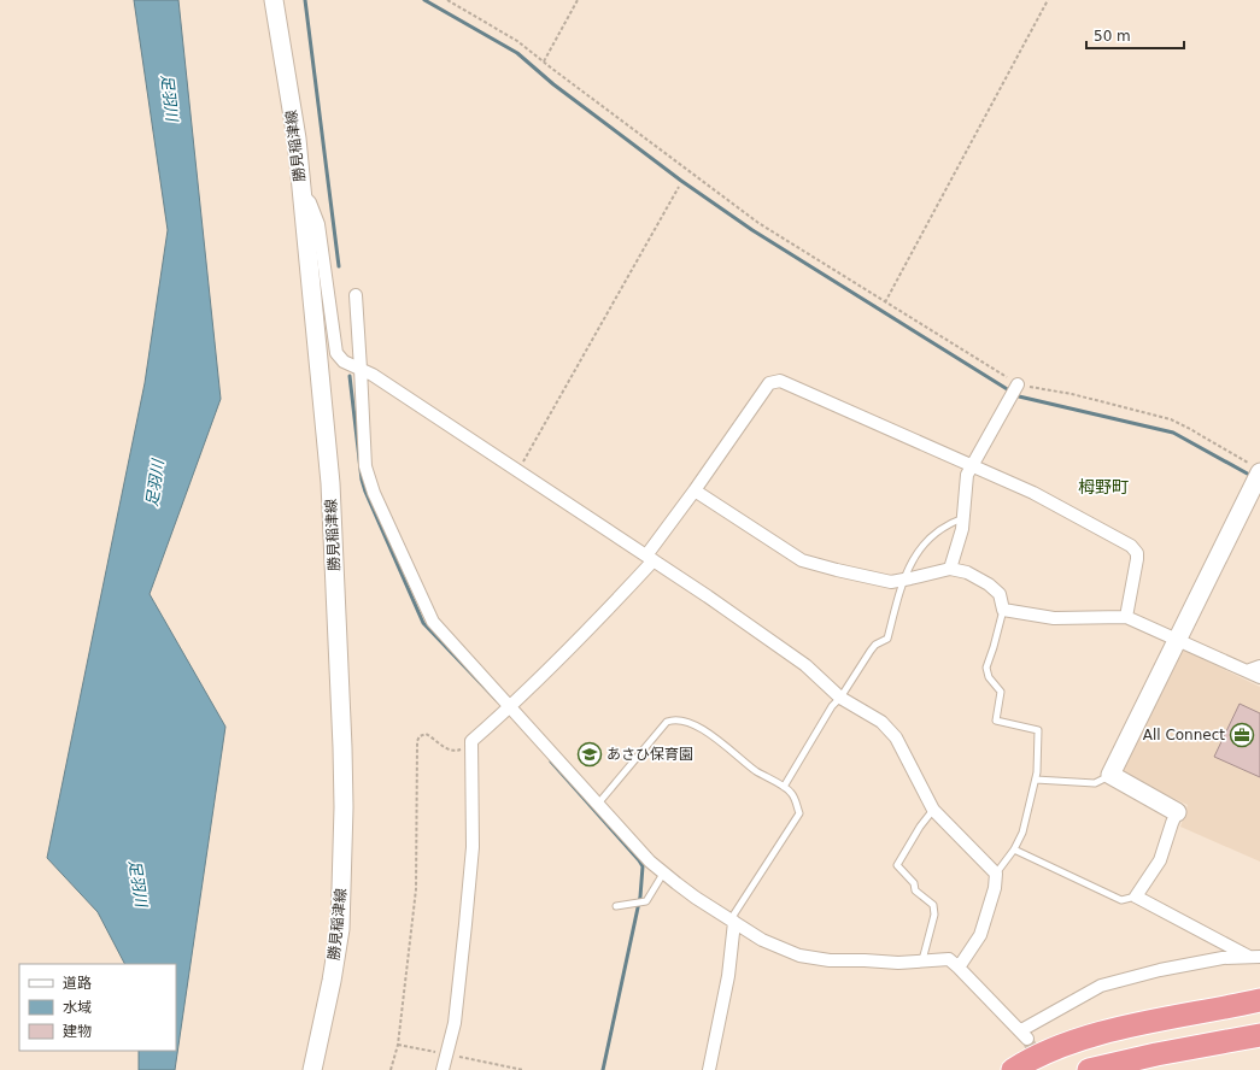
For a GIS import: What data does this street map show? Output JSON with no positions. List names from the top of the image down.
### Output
{
  "streets": {
    "main road": ["勝見稲津線"]
  },
  "districts": ["栂野町"],
  "water": ["足羽川"],
  "places": {
    "office": ["All Connect"],
    "school or university": ["あさひ保育園"]
  },
  "legend": ["道路", "水域", "建物"],
  "scale_bar": "50 m"
}
